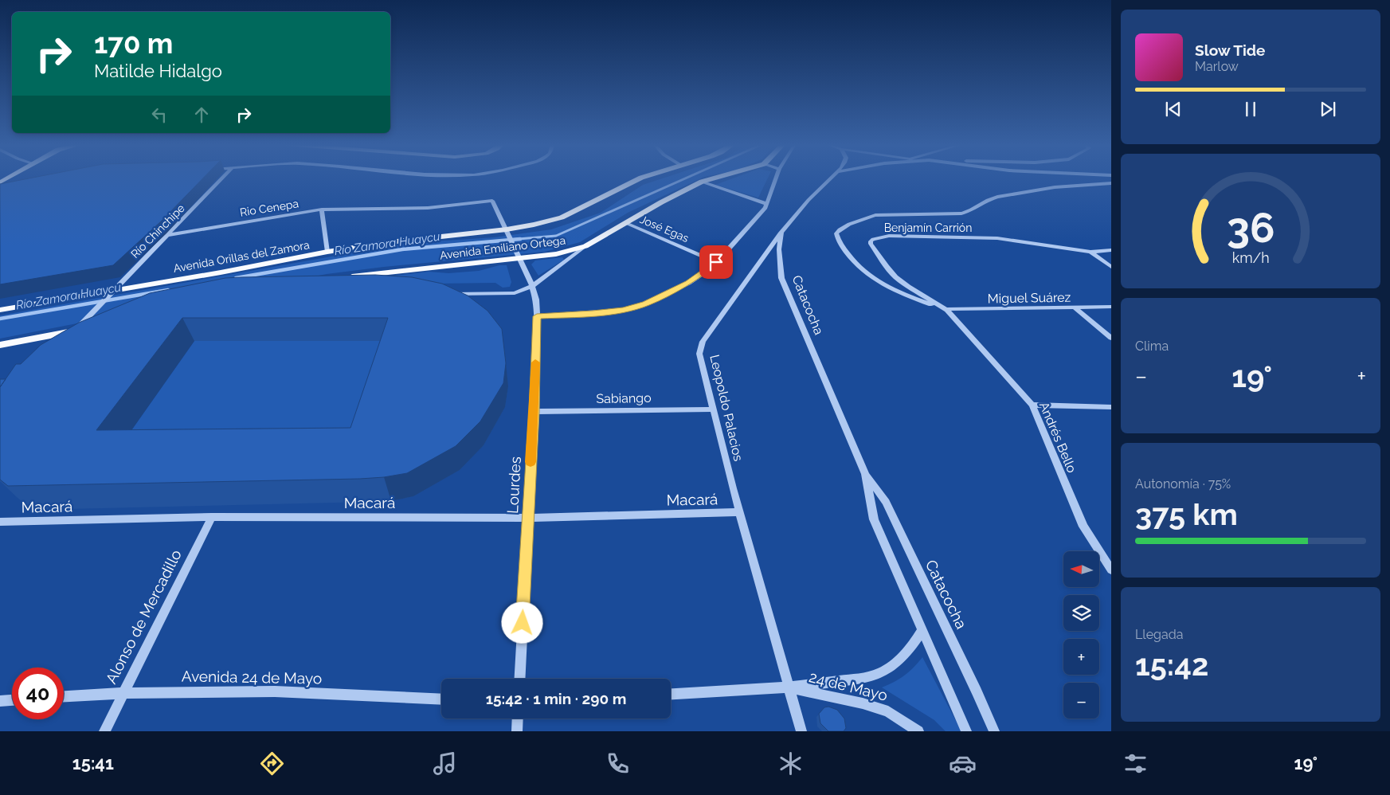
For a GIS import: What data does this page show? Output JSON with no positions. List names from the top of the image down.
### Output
{
  "streets": {
    "main road": ["Avenida Emiliano Ortega", "Avenida Orillas del Zamora"],
    "street": [
      "Rio Cenepa",
      "Benjamín Carrión",
      "José Egas",
      "Río Chinchipe",
      "Miguel Suárez",
      "Catacocha",
      "Sabiango",
      "Leopoldo Palacios",
      "Andrés Bello",
      "Lourdes",
      "Macará",
      "Alonso de Mercadillo",
      "Avenida 24 de Mayo",
      "24 de Mayo"
    ]
  },
  "crossings": [
    ["Rio Cenepa", "Río Chinchipe"],
    ["Rio Cenepa", "Avenida Orillas del Zamora"],
    ["Benjamín Carrión", "Miguel Suárez"],
    ["Benjamín Carrión", "Andrés Bello"],
    ["José Egas", "Avenida Emiliano Ortega"],
    ["Río Chinchipe", "Avenida Orillas del Zamora"],
    ["Miguel Suárez", "Andrés Bello"],
    ["Catacocha", "Leopoldo Palacios"],
    ["Sabiango", "Leopoldo Palacios"],
    ["Sabiango", "Lourdes"],
    ["Leopoldo Palacios", "Macará"],
    ["Leopoldo Palacios", "24 de Mayo"],
    ["Lourdes", "Macará"],
    ["Macará", "Alonso de Mercadillo"],
    ["Alonso de Mercadillo", "Avenida 24 de Mayo"]
  ],
  "water": ["Río Zamora Huaycu"],
  "north": "left",
  "page": {
    "turn": ["170 m", "Matilde Hidalgo"],
    "song": ["Slow Tide", "Marlow"],
    "tile": [
      "Clima",
      ["Autonomía · 75%", "375 km"],
      ["Llegada", "15:42"]
    ],
    "heat": ["−", "19°", "+"],
    "map_buttons": ["+", "−"],
    "limit": "40",
    "trip": "15:42 · 1 min · 290 m",
    "tabs": ["15:41", "19°"],
    "gauge": ["36", "km/h"]
  }
}
